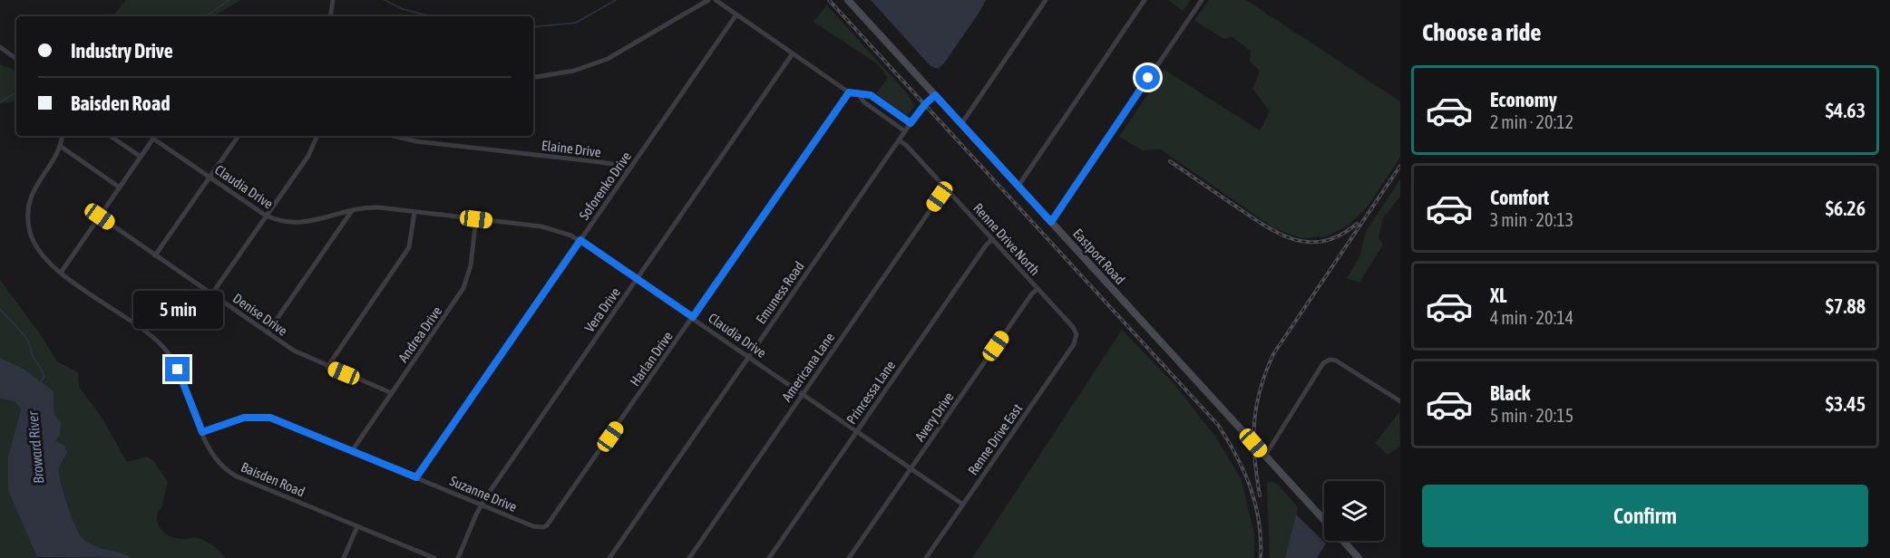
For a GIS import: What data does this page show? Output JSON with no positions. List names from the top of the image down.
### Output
{
  "streets": {
    "street": [
      "Elaine Drive",
      "Soforenko Drive",
      "Claudia Drive",
      "Renne Drive North",
      "Eastport Road",
      "Emuness Road",
      "Vera Drive",
      "Denise Drive",
      "Andrea Drive",
      "Harlan Drive",
      "Americana Lane",
      "Princessa Lane",
      "Avery Drive",
      "Renne Drive East",
      "Baisden Road",
      "Suzanne Drive"
    ]
  },
  "crossings": [
    ["Elaine Drive", "Soforenko Drive"],
    ["Soforenko Drive", "Claudia Drive"],
    ["Soforenko Drive", "Suzanne Drive"],
    ["Claudia Drive", "Emuness Road"],
    ["Claudia Drive", "Vera Drive"],
    ["Claudia Drive", "Andrea Drive"],
    ["Claudia Drive", "Harlan Drive"],
    ["Claudia Drive", "Americana Lane"],
    ["Claudia Drive", "Princessa Lane"],
    ["Claudia Drive", "Avery Drive"],
    ["Claudia Drive", "Renne Drive East"],
    ["Renne Drive North", "Emuness Road"],
    ["Renne Drive North", "Americana Lane"],
    ["Renne Drive North", "Princessa Lane"],
    ["Renne Drive North", "Avery Drive"],
    ["Renne Drive North", "Renne Drive East"],
    ["Eastport Road", "Emuness Road"],
    ["Vera Drive", "Suzanne Drive"],
    ["Denise Drive", "Andrea Drive"],
    ["Andrea Drive", "Suzanne Drive"],
    ["Harlan Drive", "Suzanne Drive"],
    ["Baisden Road", "Suzanne Drive"]
  ],
  "water": ["Broward River"],
  "page": {
    "heading": "Choose a ride",
    "banner": ["Industry Drive", "Baisden Road"],
    "list": [
      {
        "name": "Economy",
        "note": "2 min · 20:12",
        "value": "$4.63"
      },
      {
        "name": "Comfort",
        "note": "3 min · 20:13",
        "value": "$6.26"
      },
      {
        "name": "XL",
        "note": "4 min · 20:14",
        "value": "$7.88"
      },
      {
        "name": "Black",
        "note": "5 min · 20:15",
        "value": "$3.45"
      }
    ],
    "bubble": "5 min",
    "buttons": "Confirm"
  }
}
